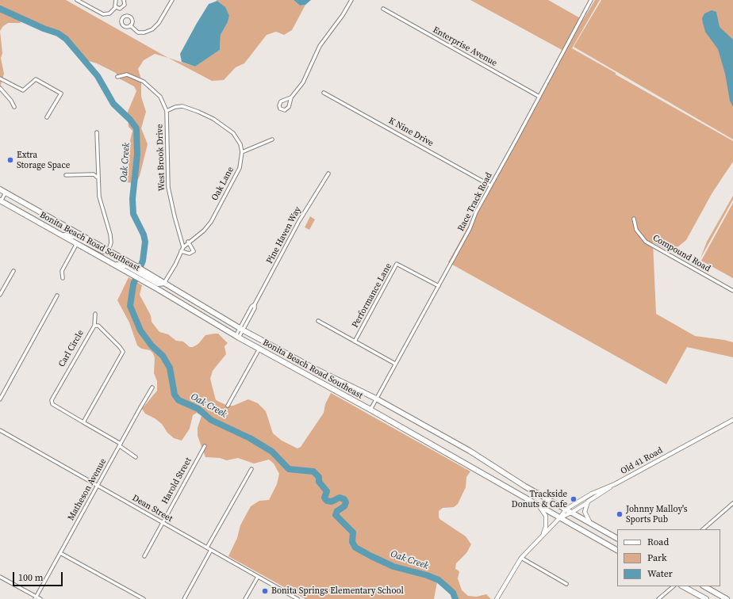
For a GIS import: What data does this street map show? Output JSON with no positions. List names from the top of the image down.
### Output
{
  "streets": {
    "main road": ["Bonita Beach Road Southeast"],
    "street": [
      "Enterprise Avenue",
      "K Nine Drive",
      "West Brook Drive",
      "Oak Lane",
      "Race Track Road",
      "Pine Haven Way",
      "Compound Road",
      "Performance Lane",
      "Carl Circle",
      "Old 41 Road",
      "Harold Street",
      "Matheson Avenue",
      "Dean Street"
    ]
  },
  "crossings": [
    ["Enterprise Avenue", "Race Track Road"],
    ["K Nine Drive", "Race Track Road"],
    ["West Brook Drive", "Oak Lane"],
    ["Race Track Road", "Bonita Beach Road Southeast"],
    ["Race Track Road", "Performance Lane"],
    ["Pine Haven Way", "Bonita Beach Road Southeast"],
    ["Bonita Beach Road Southeast", "Old 41 Road"],
    ["Carl Circle", "Matheson Avenue"],
    ["Harold Street", "Dean Street"],
    ["Matheson Avenue", "Dean Street"]
  ],
  "water": ["Oak Creek"],
  "places": [
    "Extra Storage Space",
    "Trackside Donuts & Cafe",
    "Johnny Malloy's Sports Pub",
    "Bonita Springs Elementary School"
  ],
  "legend": ["Road", "Park", "Water"],
  "scale_bar": "100 m"
}
